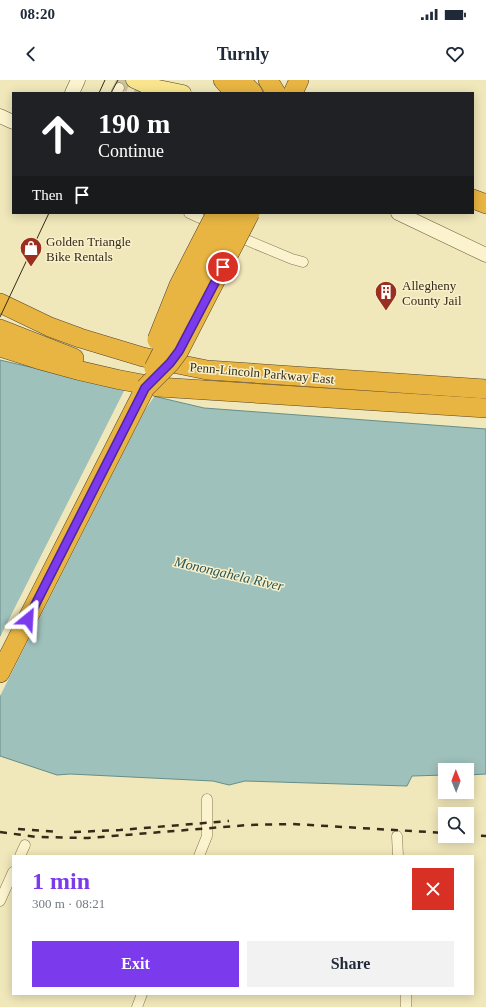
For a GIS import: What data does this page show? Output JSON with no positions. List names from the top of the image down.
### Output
{
  "streets": {
    "highway": ["Penn-Lincoln Parkway East"]
  },
  "water": ["Monongahela River"],
  "places": {
    "shop": ["Golden Triangle Bike Rentals"],
    "building": ["Allegheny County Jail"]
  },
  "north": "top",
  "page": {
    "status": "08:20",
    "header": "Turnly",
    "turn": ["190 m", "Continue"],
    "then": "Then",
    "heading": ["1 min", "300 m · 08:21"],
    "buttons": ["Exit", "Share"]
  }
}
